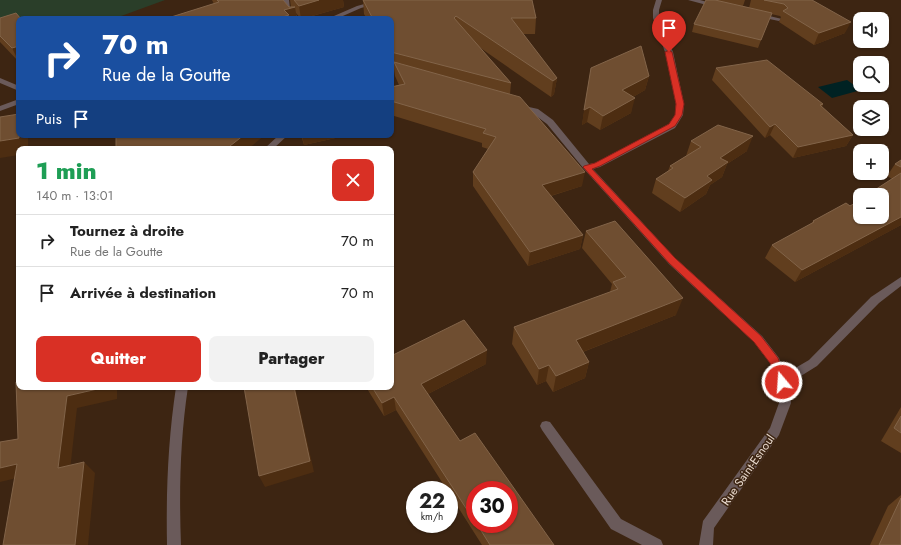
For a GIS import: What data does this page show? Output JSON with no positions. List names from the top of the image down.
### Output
{
  "streets": {
    "street": ["Rue Saint-Esnoul"]
  },
  "page": {
    "map_buttons": ["+", "−"],
    "turn": ["70 m", "Rue de la Goutte"],
    "then": "Puis",
    "heading": ["1 min", "140 m · 13:01"],
    "list": [
      {
        "name": "Tournez à droite",
        "note": "Rue de la Goutte",
        "value": "70 m"
      },
      {
        "name": "Arrivée à destination",
        "value": "70 m"
      }
    ],
    "buttons": ["Quitter", "Partager"],
    "speed": "22 km/h",
    "limit": "30"
  }
}
